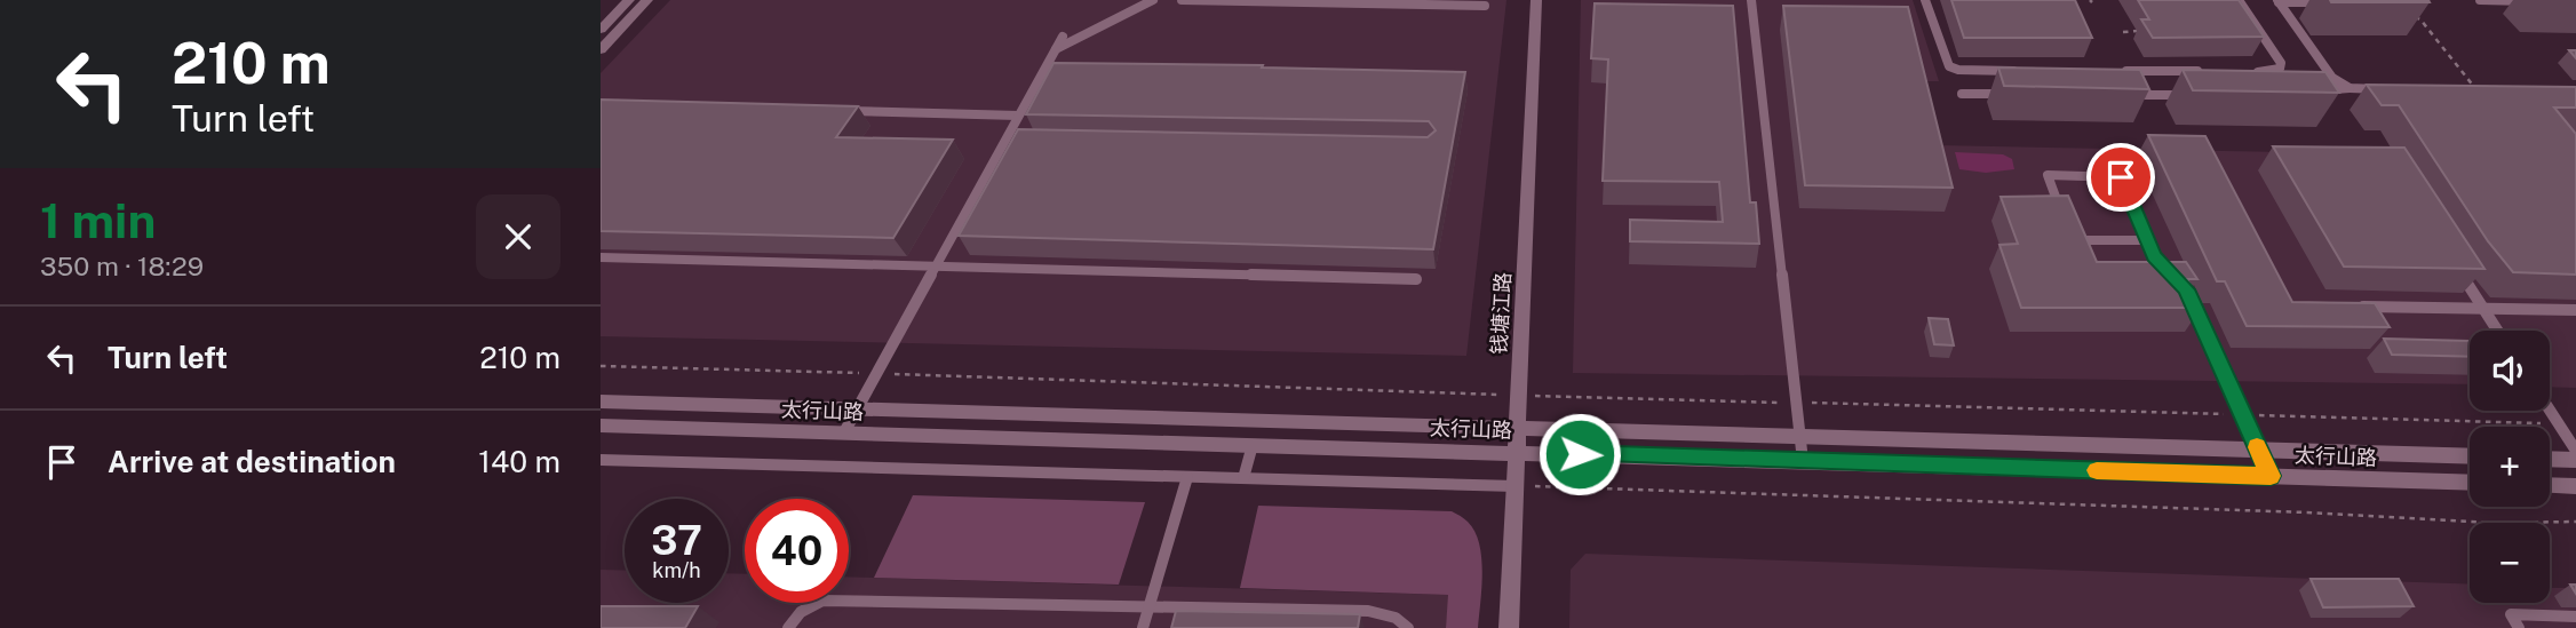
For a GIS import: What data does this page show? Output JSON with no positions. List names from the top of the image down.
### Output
{
  "streets": {
    "street": ["钱塘江路", "太行山路"]
  },
  "crossings": [
    ["钱塘江路", "太行山路"]
  ],
  "page": {
    "turn": ["210 m", "Turn left"],
    "heading": ["1 min", "350 m · 18:29"],
    "list": [
      {
        "name": "Turn left",
        "value": "210 m"
      },
      {
        "name": "Arrive at destination",
        "value": "140 m"
      }
    ],
    "map_buttons": ["+", "−"],
    "speed": "37 km/h",
    "limit": "40"
  }
}
